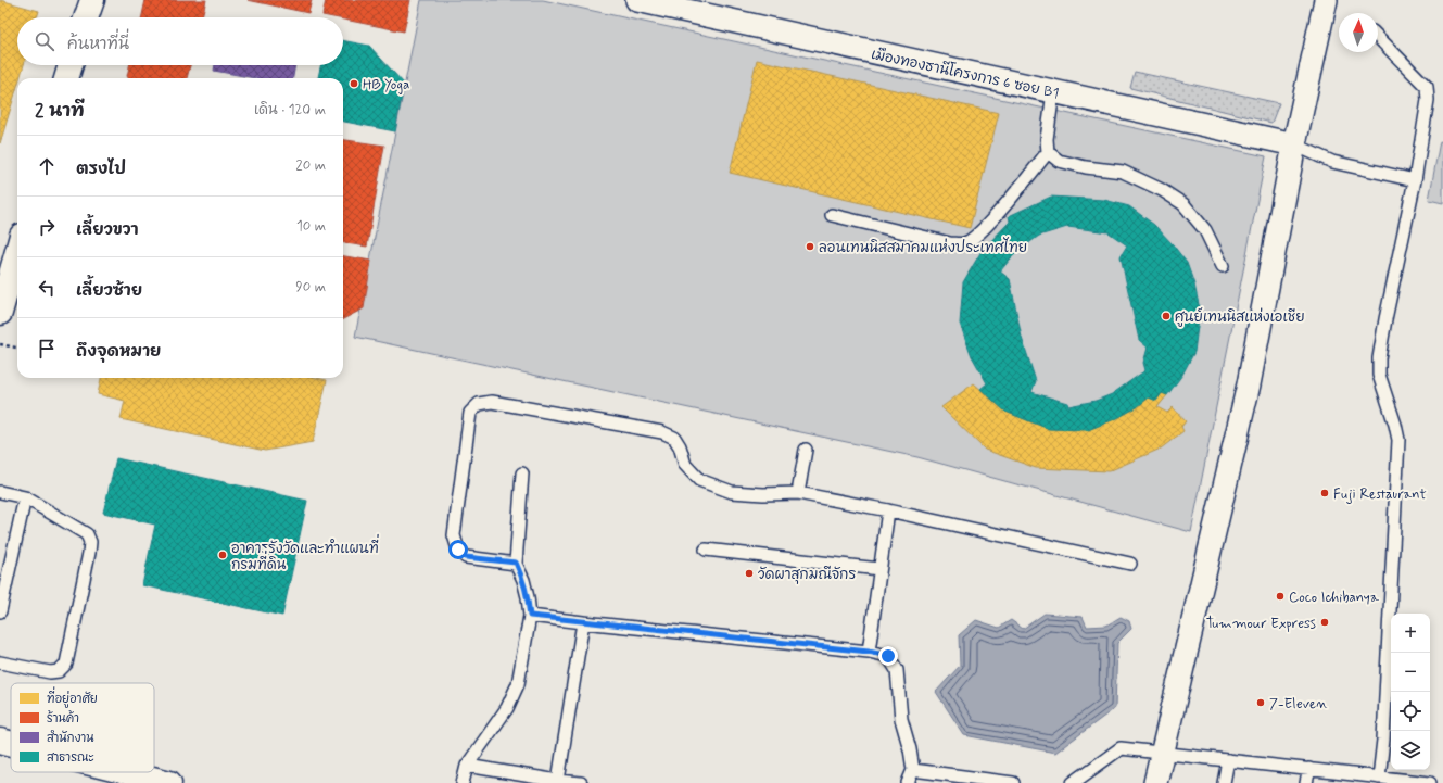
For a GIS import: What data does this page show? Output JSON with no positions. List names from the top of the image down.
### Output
{
  "streets": {
    "street": ["เมืองทองธานีโครงการ 6 ซอย B1"]
  },
  "places": [
    "HB Yoga",
    "ลอนเทนนิสสมาคมแห่งประเทศไทย",
    "ศูนย์เทนนิสแห่งเอเชีย",
    "Fuji Restaurant",
    "อาคารรังวัดและทำแผนที่ กรมที่ดิน",
    "วัดผาสุกมณีจักร",
    "Coco Ichibanya",
    "Tummour Express",
    "7-Eleven"
  ],
  "legend": [
    "ที่อยู่อาศัย",
    "ร้านค้า",
    "สำนักงาน",
    "สาธารณะ"
  ],
  "north": "top",
  "page": {
    "search": "ค้นหาที่นี่",
    "heading": ["2 นาที", "เดิน · 120 m"],
    "list": [
      ["ตรงไป", "20 m"],
      ["เลี้ยวขวา", "10 m"],
      ["เลี้ยวซ้าย", "90 m"],
      "ถึงจุดหมาย"
    ],
    "map_buttons": ["+", "−"]
  }
}
